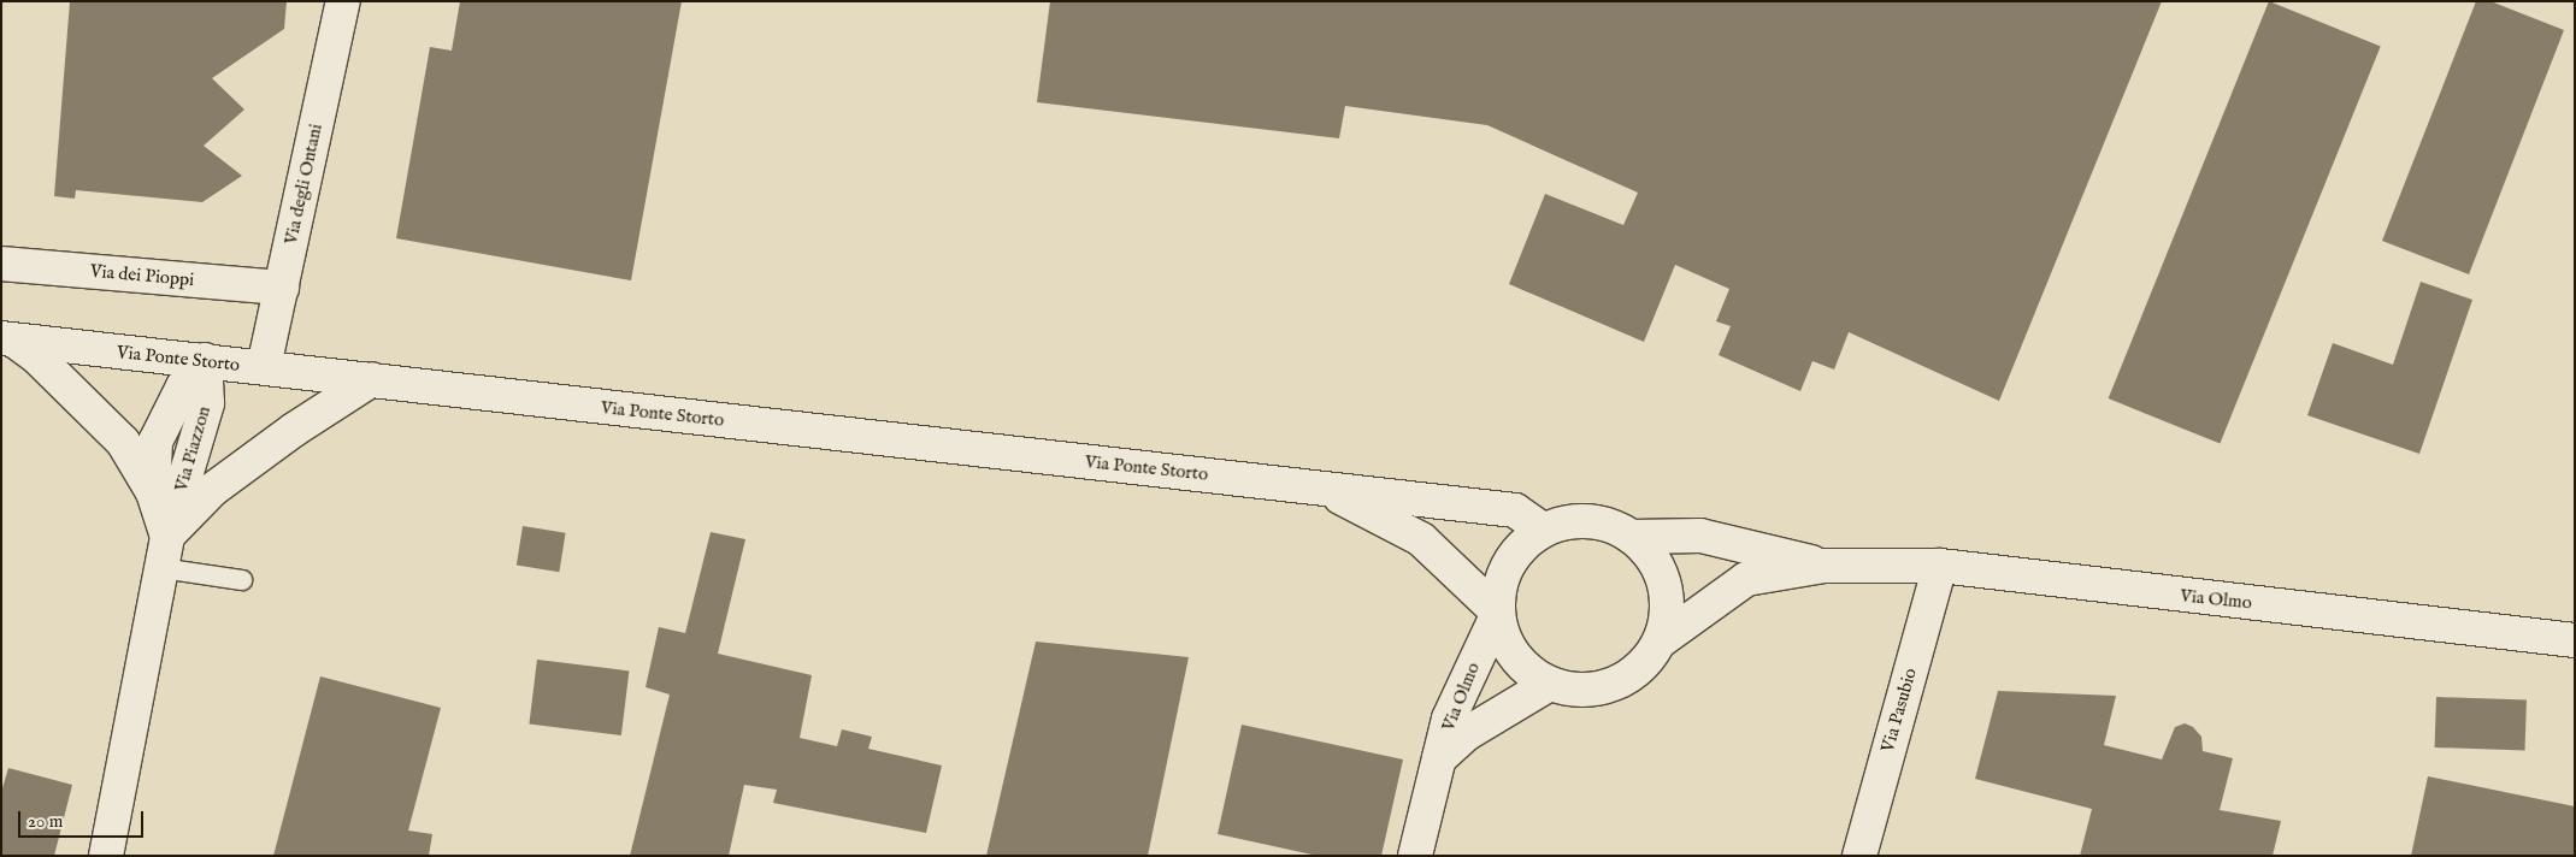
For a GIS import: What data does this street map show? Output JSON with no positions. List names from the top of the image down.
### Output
{
  "streets": {
    "main road": [
      "Via degli Ontani",
      "Via dei Pioppi",
      "Via Ponte Storto",
      "Via Piazzon",
      "Via Olmo",
      "Via Pasubio"
    ]
  },
  "crossings": [
    ["Via degli Ontani", "Via dei Pioppi"],
    ["Via degli Ontani", "Via Ponte Storto"],
    ["Via Ponte Storto", "Via Piazzon"],
    ["Via Ponte Storto", "Via Olmo"],
    ["Via Olmo", "Via Pasubio"]
  ],
  "scale_bar": "20 m"
}
